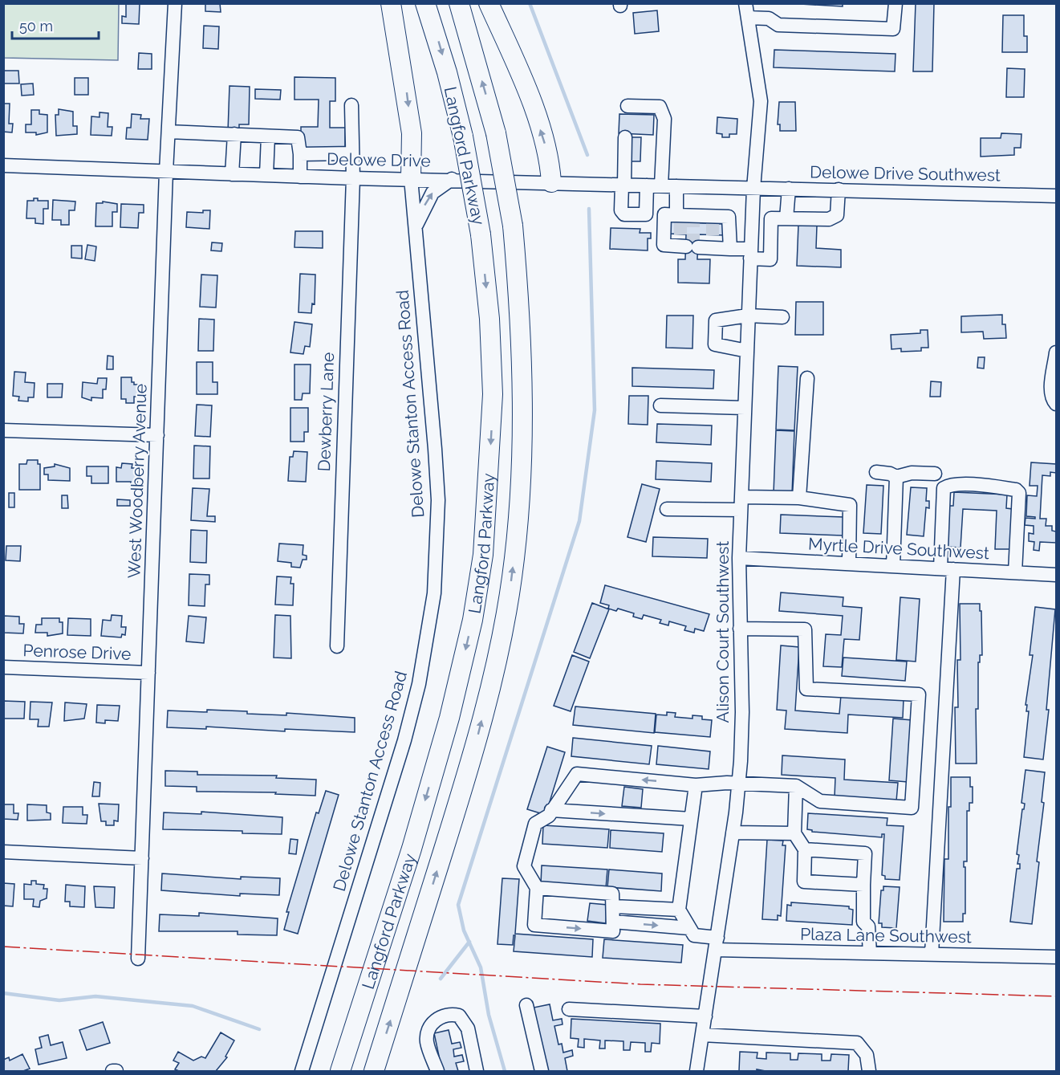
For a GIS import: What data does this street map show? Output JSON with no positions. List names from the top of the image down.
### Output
{
  "streets": {
    "highway": ["Langford Parkway"],
    "street": [
      "Delowe Drive",
      "Delowe Drive Southwest",
      "Delowe Stanton Access Road",
      "Dewberry Lane",
      "West Woodberry Avenue",
      "Myrtle Drive Southwest",
      "Alison Court Southwest",
      "Penrose Drive",
      "Plaza Lane Southwest"
    ]
  },
  "crossings": [
    ["Delowe Drive", "Delowe Drive Southwest"],
    ["Delowe Drive", "Delowe Stanton Access Road"],
    ["Delowe Drive", "Dewberry Lane"],
    ["Delowe Drive", "West Woodberry Avenue"],
    ["Delowe Drive", "Alison Court Southwest"],
    ["Delowe Drive Southwest", "Alison Court Southwest"],
    ["West Woodberry Avenue", "Penrose Drive"],
    ["Myrtle Drive Southwest", "Alison Court Southwest"],
    ["Alison Court Southwest", "Plaza Lane Southwest"]
  ],
  "scale_bar": "50 m"
}
